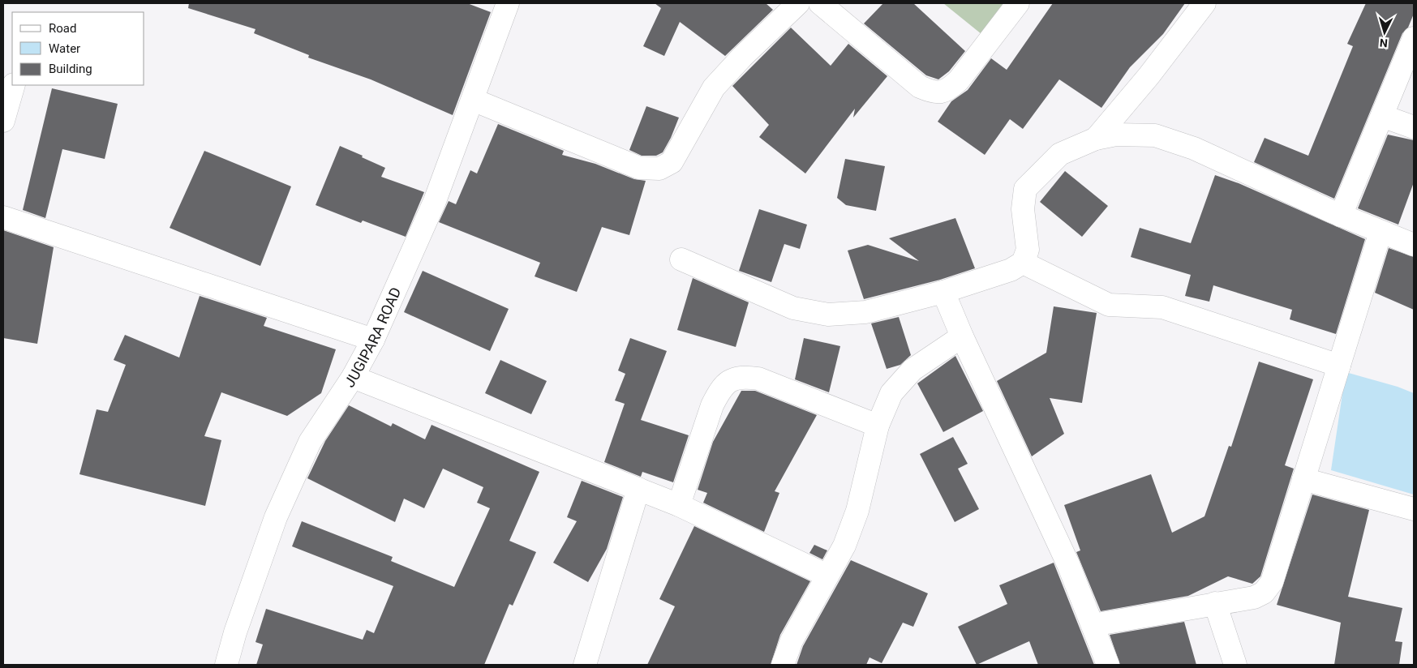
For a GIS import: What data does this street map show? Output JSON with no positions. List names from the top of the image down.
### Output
{
  "streets": {
    "street": ["JUGIPARA ROAD"]
  },
  "legend": ["Road", "Water", "Building"],
  "north": "bottom"
}
